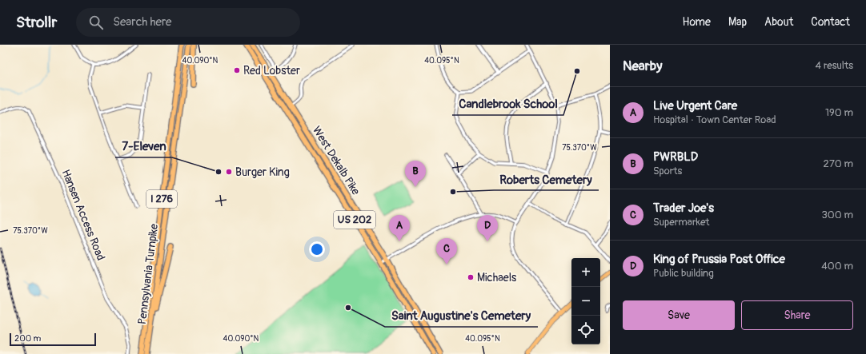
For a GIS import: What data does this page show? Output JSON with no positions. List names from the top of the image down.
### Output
{
  "streets": {
    "highway": [
      "West Dekalb Pike",
      "I 276",
      "US 202",
      "Pennsylvania Turnpike"
    ],
    "street": ["Hansen Access Road"]
  },
  "places": [
    "Red Lobster",
    "Candlebrook School",
    "7-Eleven",
    "Burger King",
    "Roberts Cemetery",
    "Michaels",
    "Saint Augustine's Cemetery"
  ],
  "scale_bar": "200 m",
  "page": {
    "header": "Strollr",
    "search": "Search here",
    "nav": [
      "Home",
      "Map",
      "About",
      "Contact"
    ],
    "heading": ["Nearby", "4 results"],
    "list": [
      {
        "mark": "A",
        "name": "Live Urgent Care",
        "note": "Hospital · Town Center Road",
        "value": "190 m"
      },
      {
        "mark": "B",
        "name": "PWRBLD",
        "note": "Sports",
        "value": "270 m"
      },
      {
        "mark": "C",
        "name": "Trader Joe's",
        "note": "Supermarket",
        "value": "300 m"
      },
      {
        "mark": "D",
        "name": "King of Prussia Post Office",
        "note": "Public building",
        "value": "400 m"
      }
    ],
    "pins": [
      "B",
      "A",
      "D",
      "C"
    ],
    "map_buttons": ["+", "−"],
    "buttons": ["Save", "Share"],
    "scale": "200 m"
  },
  "coordinates": ["40.090°N", "40.095°N", "75.370°W"]
}
